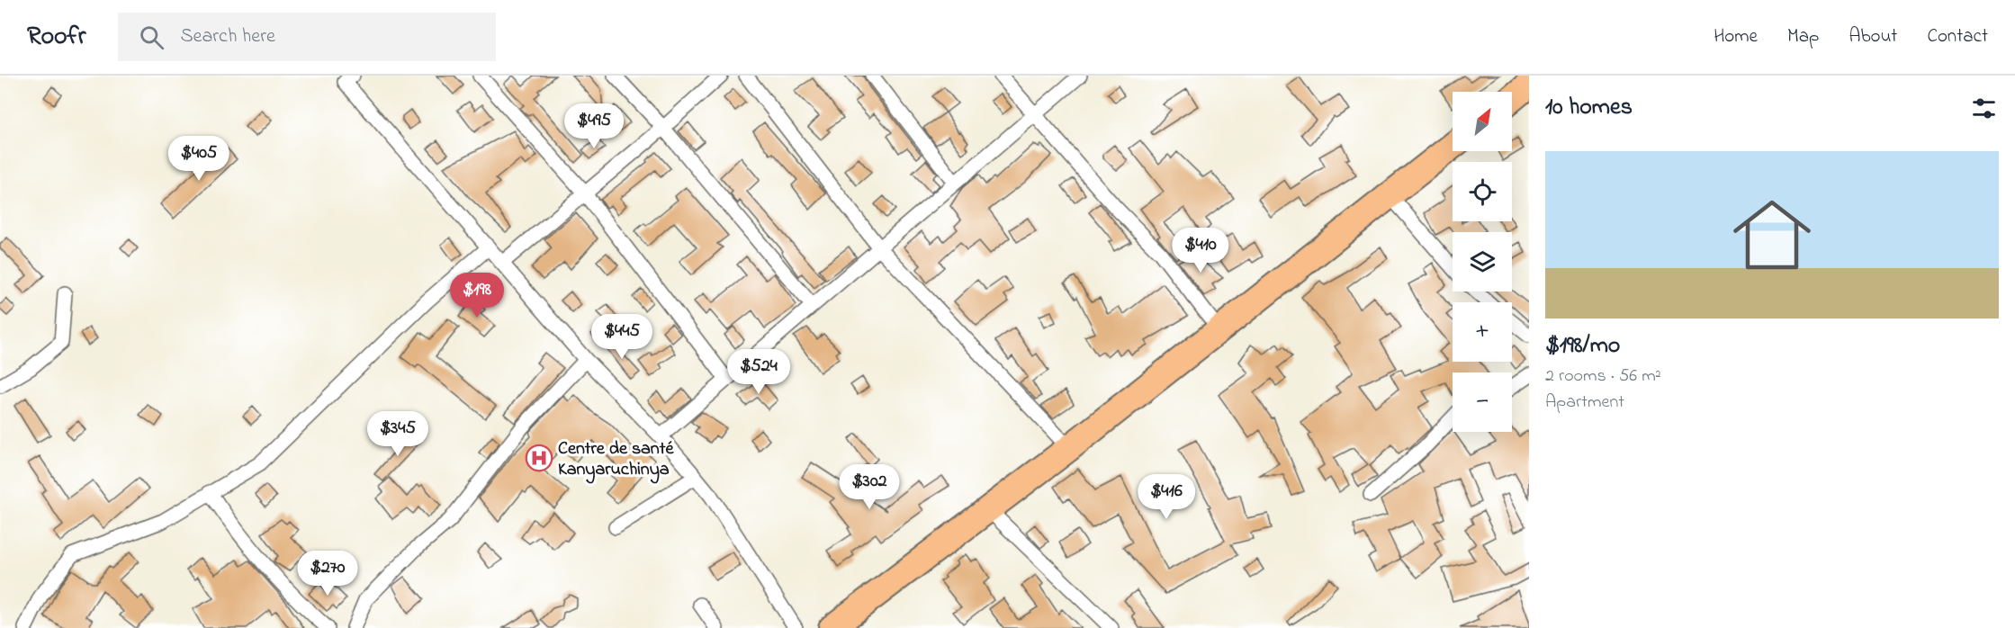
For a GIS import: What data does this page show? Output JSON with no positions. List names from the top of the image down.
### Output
{
  "places": {
    "hospital": ["Centre de santé Kanyaruchinya"]
  },
  "north": "top right",
  "page": {
    "header": "Roofr",
    "search": "Search here",
    "nav": [
      "Home",
      "Map",
      "About",
      "Contact"
    ],
    "heading": "10 homes",
    "map_buttons": ["+", "−"],
    "price": [
      "$495",
      "$405",
      "$410",
      "$198",
      "$445",
      "$524",
      "$345",
      "$302",
      "$416",
      "$270"
    ],
    "list": [
      {
        "name": "$198/mo",
        "note": "2 rooms · 56 m² · Apartment"
      }
    ]
  }
}
